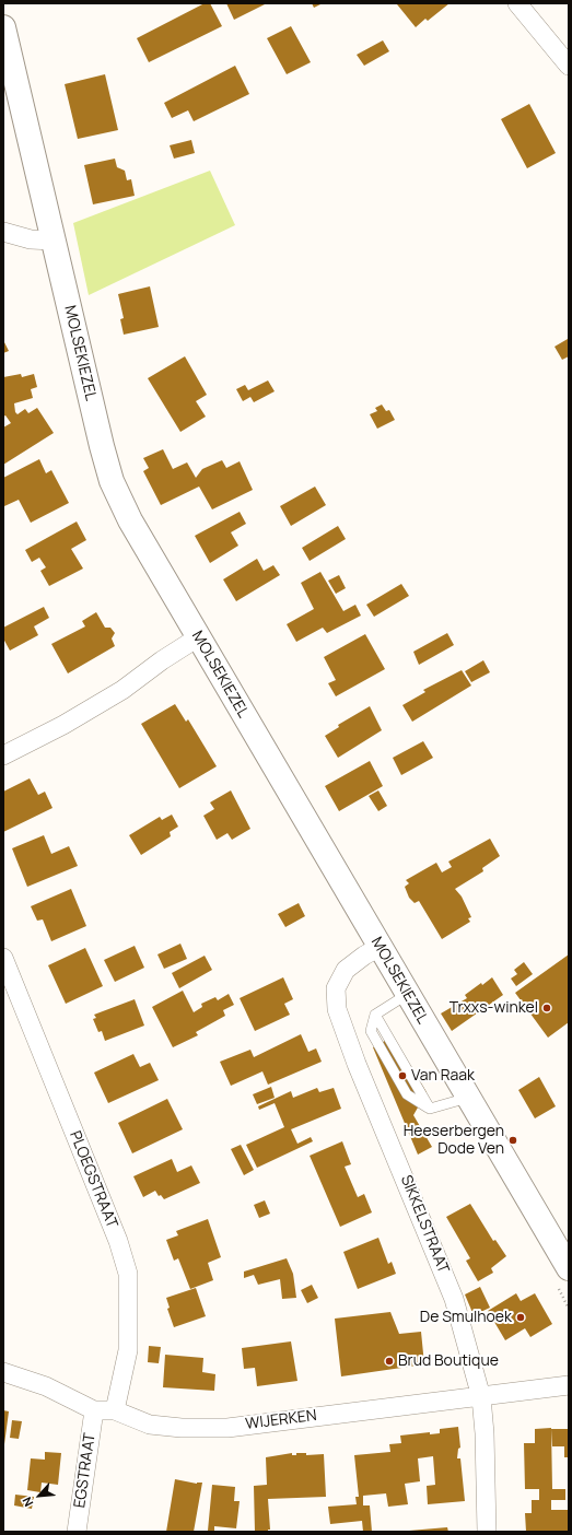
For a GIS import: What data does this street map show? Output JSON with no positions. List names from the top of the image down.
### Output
{
  "streets": {
    "main road": ["MOLSEKIEZEL"],
    "street": [
      "PLOEGSTRAAT",
      "SIKKELSTRAAT",
      "WIJERKEN",
      "EGSTRAAT"
    ]
  },
  "crossings": [
    ["MOLSEKIEZEL", "SIKKELSTRAAT"],
    ["PLOEGSTRAAT", "WIJERKEN"],
    ["SIKKELSTRAAT", "WIJERKEN"],
    ["WIJERKEN", "EGSTRAAT"]
  ],
  "places": [
    "Trxxs-winkel",
    "Van Raak",
    "Heeserbergen Dode Ven",
    "De Smulhoek",
    "Brud Boutique"
  ],
  "north": "bottom left"
}
